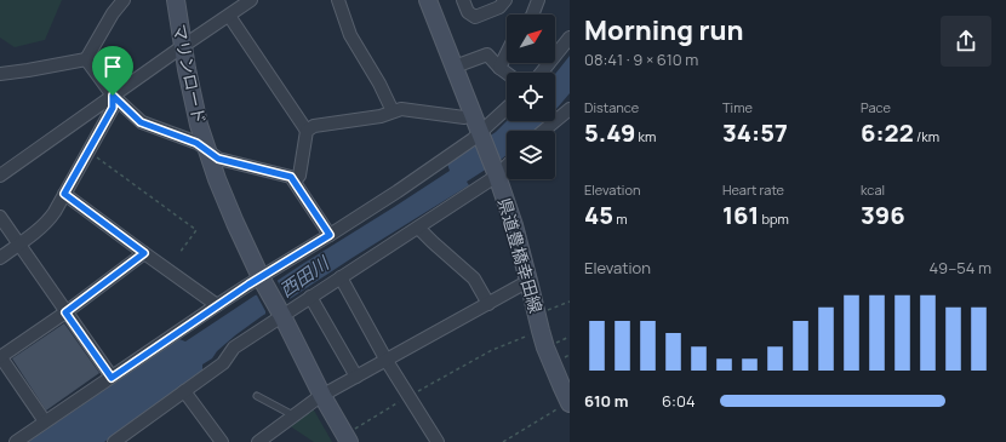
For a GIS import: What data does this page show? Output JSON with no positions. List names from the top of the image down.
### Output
{
  "streets": {
    "street": ["マリンロード", "県道豊橋幸田線"]
  },
  "water": ["西田川"],
  "north": "top right",
  "page": {
    "heading": ["Morning run", "08:41 · 9 × 610 m"],
    "stats": [
      ["Distance", "5.49 km"],
      ["Time", "34:57"],
      ["Pace", "6:22 /km"],
      ["Elevation", "45 m"],
      ["Heart rate", "161 bpm"],
      ["kcal", "396"]
    ],
    "chart": ["Elevation", "49–54 m"],
    "list": [
      {
        "name": "610 m",
        "note": "6:04"
      }
    ]
  }
}
